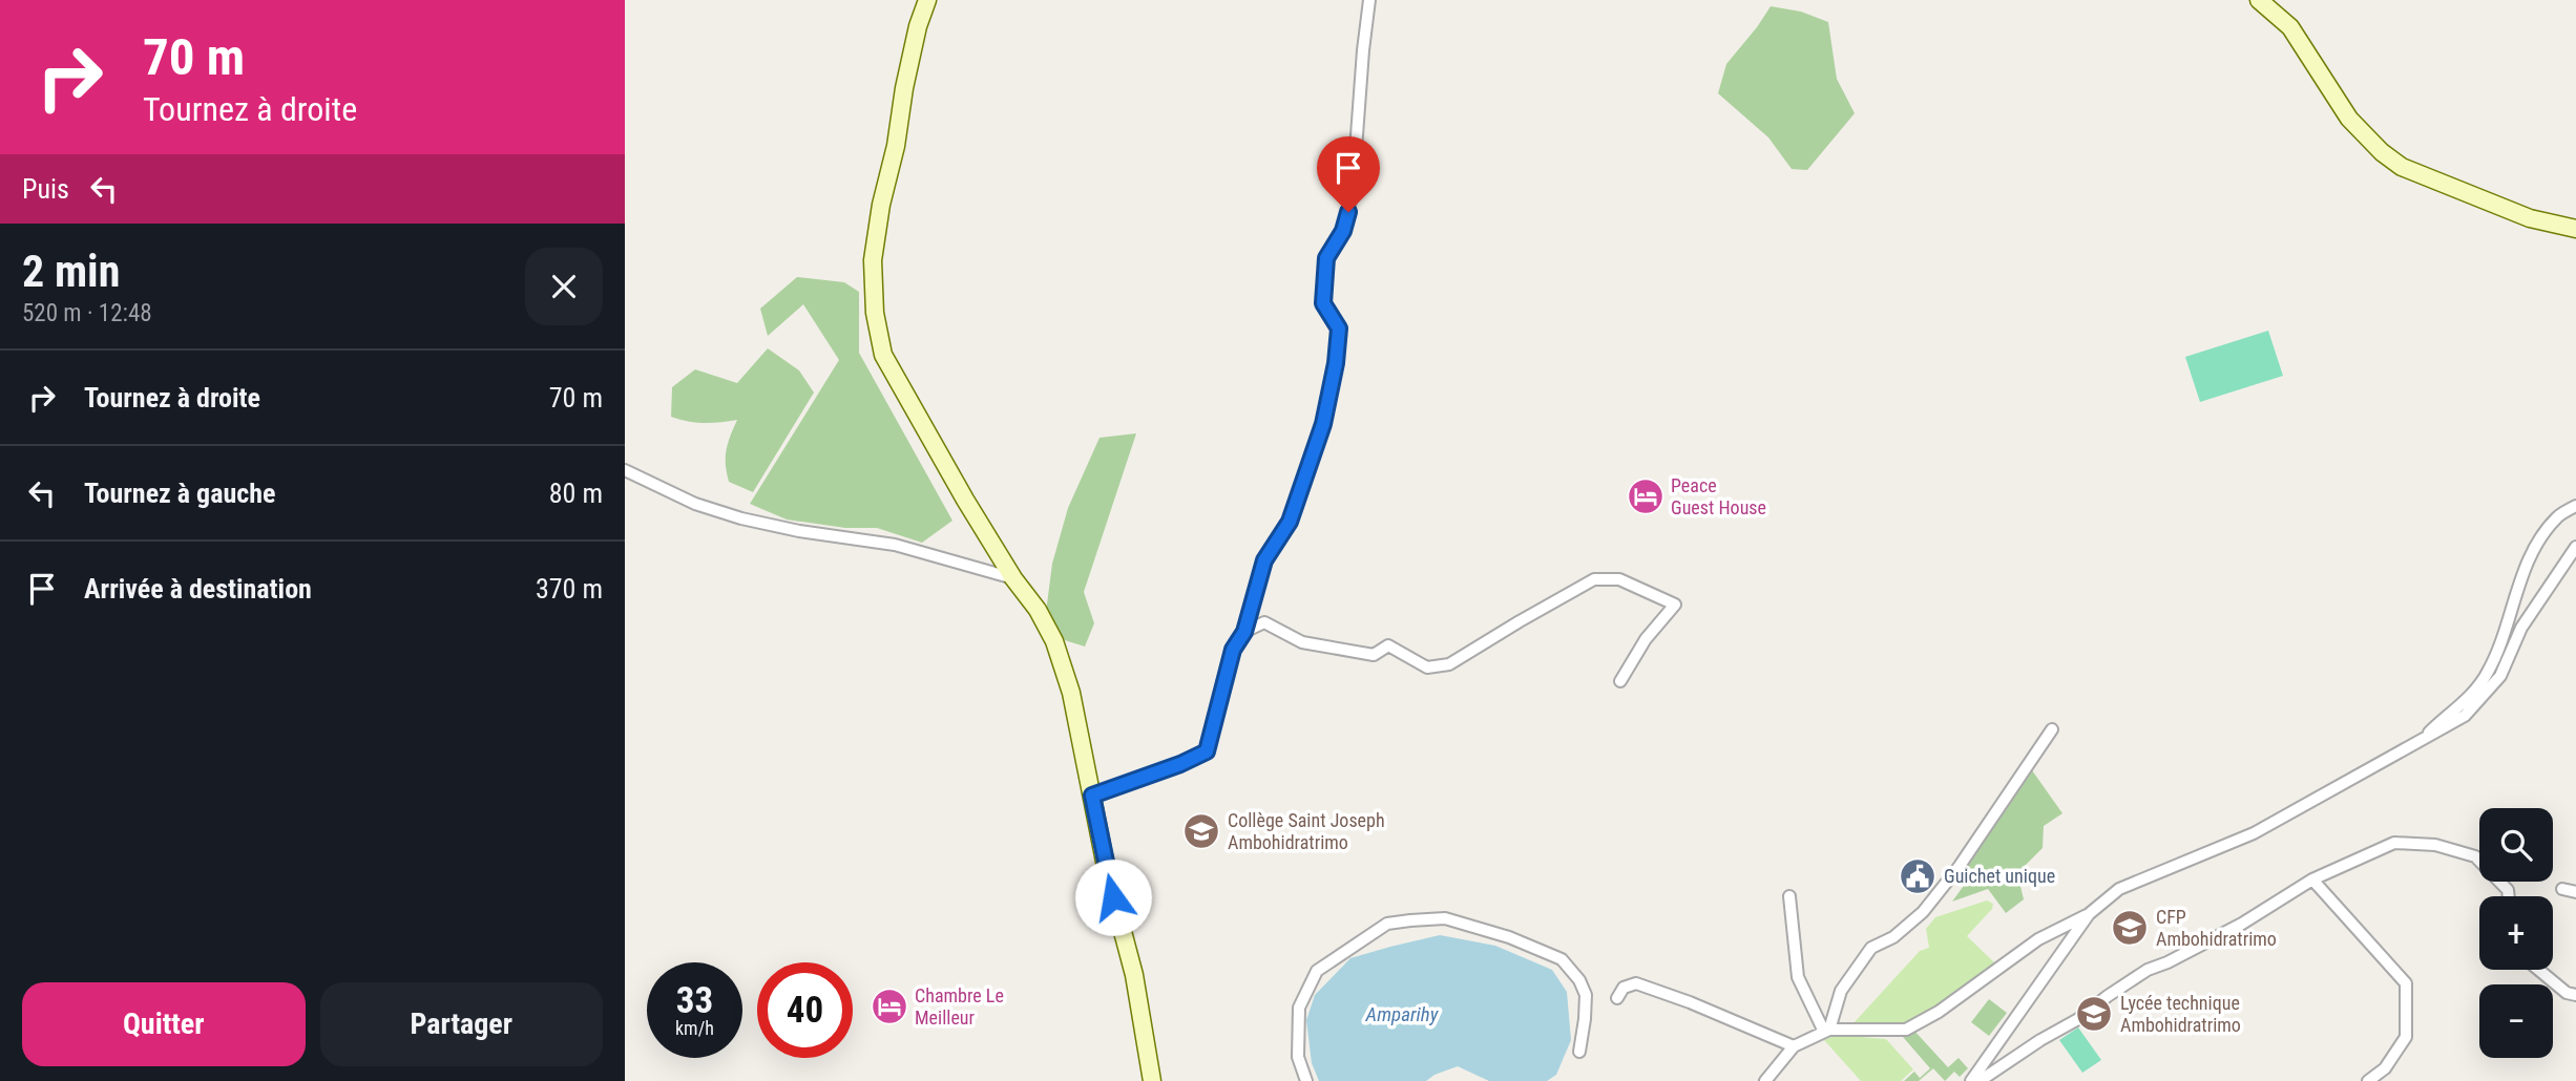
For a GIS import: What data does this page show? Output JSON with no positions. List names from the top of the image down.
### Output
{
  "water": ["Amparihy"],
  "places": {
    "hotel": ["Peace Guest House", "Chambre Le Meilleur"],
    "school or university": ["Collège Saint Joseph Ambohidratrimo", "CFP Ambohidratrimo", "Lycée technique Ambohidratrimo"],
    "public building": ["Guichet unique"]
  },
  "page": {
    "turn": ["70 m", "Tournez à droite"],
    "then": "Puis",
    "heading": ["2 min", "520 m · 12:48"],
    "list": [
      {
        "name": "Tournez à droite",
        "value": "70 m"
      },
      {
        "name": "Tournez à gauche",
        "value": "80 m"
      },
      {
        "name": "Arrivée à destination",
        "value": "370 m"
      }
    ],
    "map_buttons": ["+", "−"],
    "speed": "33 km/h",
    "limit": "40",
    "buttons": ["Quitter", "Partager"]
  }
}
